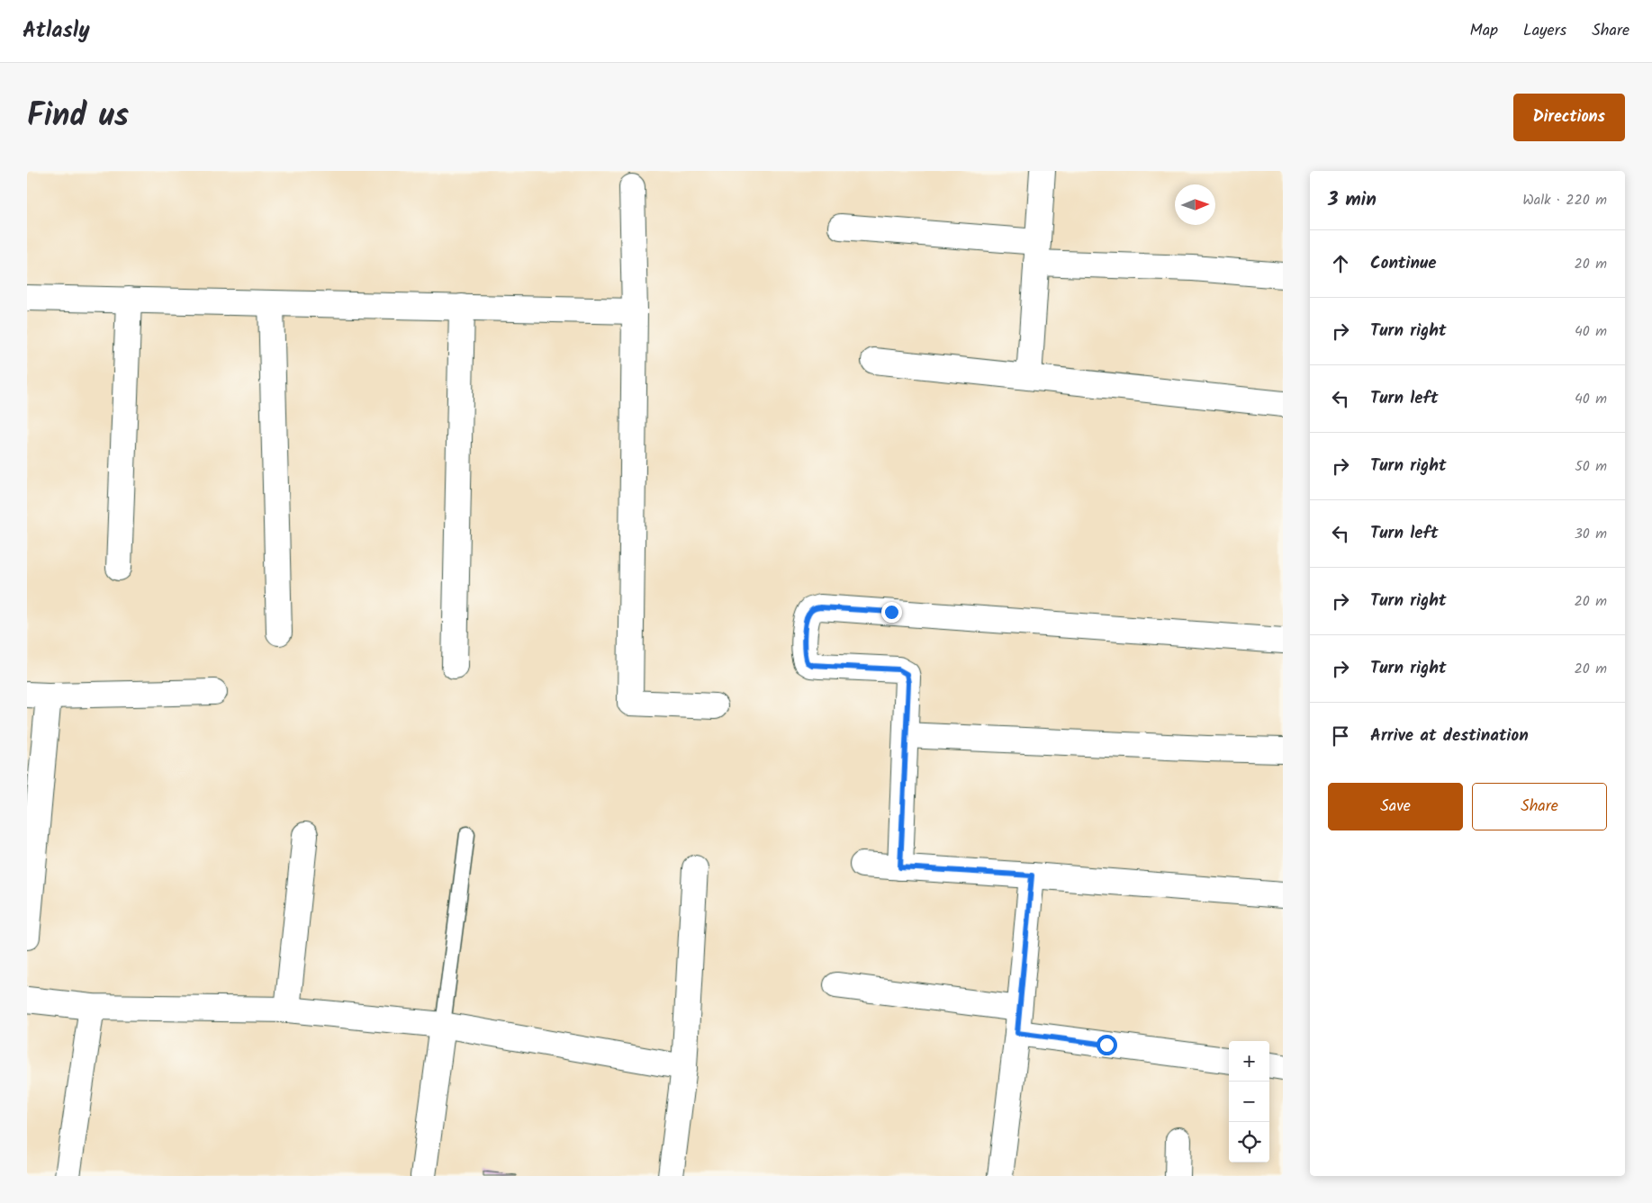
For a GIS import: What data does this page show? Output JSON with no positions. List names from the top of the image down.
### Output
{
  "north": "right",
  "page": {
    "header": "Atlasly",
    "nav": ["Map", "Layers", "Share"],
    "title": "Find us",
    "buttons": [
      "Directions",
      ["Save", "Share"]
    ],
    "heading": ["3 min", "Walk · 220 m"],
    "list": [
      ["Continue", "20 m"],
      ["Turn right", "40 m"],
      ["Turn left", "40 m"],
      ["Turn right", "50 m"],
      ["Turn left", "30 m"],
      ["Turn right", "20 m"],
      ["Turn right", "20 m"],
      "Arrive at destination"
    ],
    "map_buttons": ["+", "−"]
  }
}
